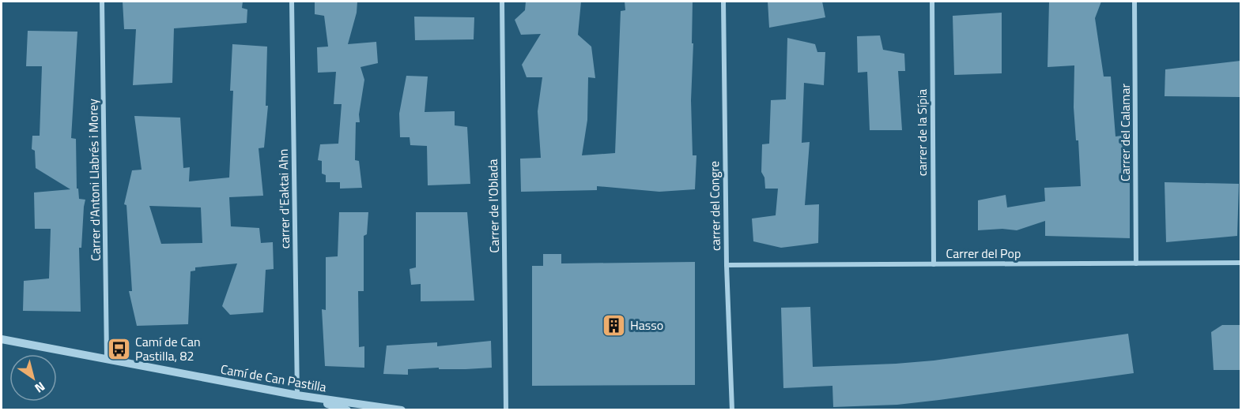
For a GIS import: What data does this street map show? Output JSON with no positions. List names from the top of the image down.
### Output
{
  "streets": {
    "street": [
      "carrer de la Sípia",
      "Carrer del Calamar",
      "Carrer d'Antoni Llabrés i Morey",
      "carrer d'Eaktai Ahn",
      "Carrer de l'Oblada",
      "carrer del Congre",
      "Carrer del Pop",
      "Camí de Can Pastilla"
    ]
  },
  "crossings": [
    ["carrer de la Sípia", "Carrer del Pop"],
    ["Carrer del Calamar", "Carrer del Pop"],
    ["Carrer d'Antoni Llabrés i Morey", "Camí de Can Pastilla"],
    ["carrer d'Eaktai Ahn", "Camí de Can Pastilla"],
    ["carrer del Congre", "Carrer del Pop"]
  ],
  "places": {
    "building": ["Hasso"],
    "bus stop": ["Camí de Can Pastilla, 82"]
  },
  "north": "bottom right"
}
